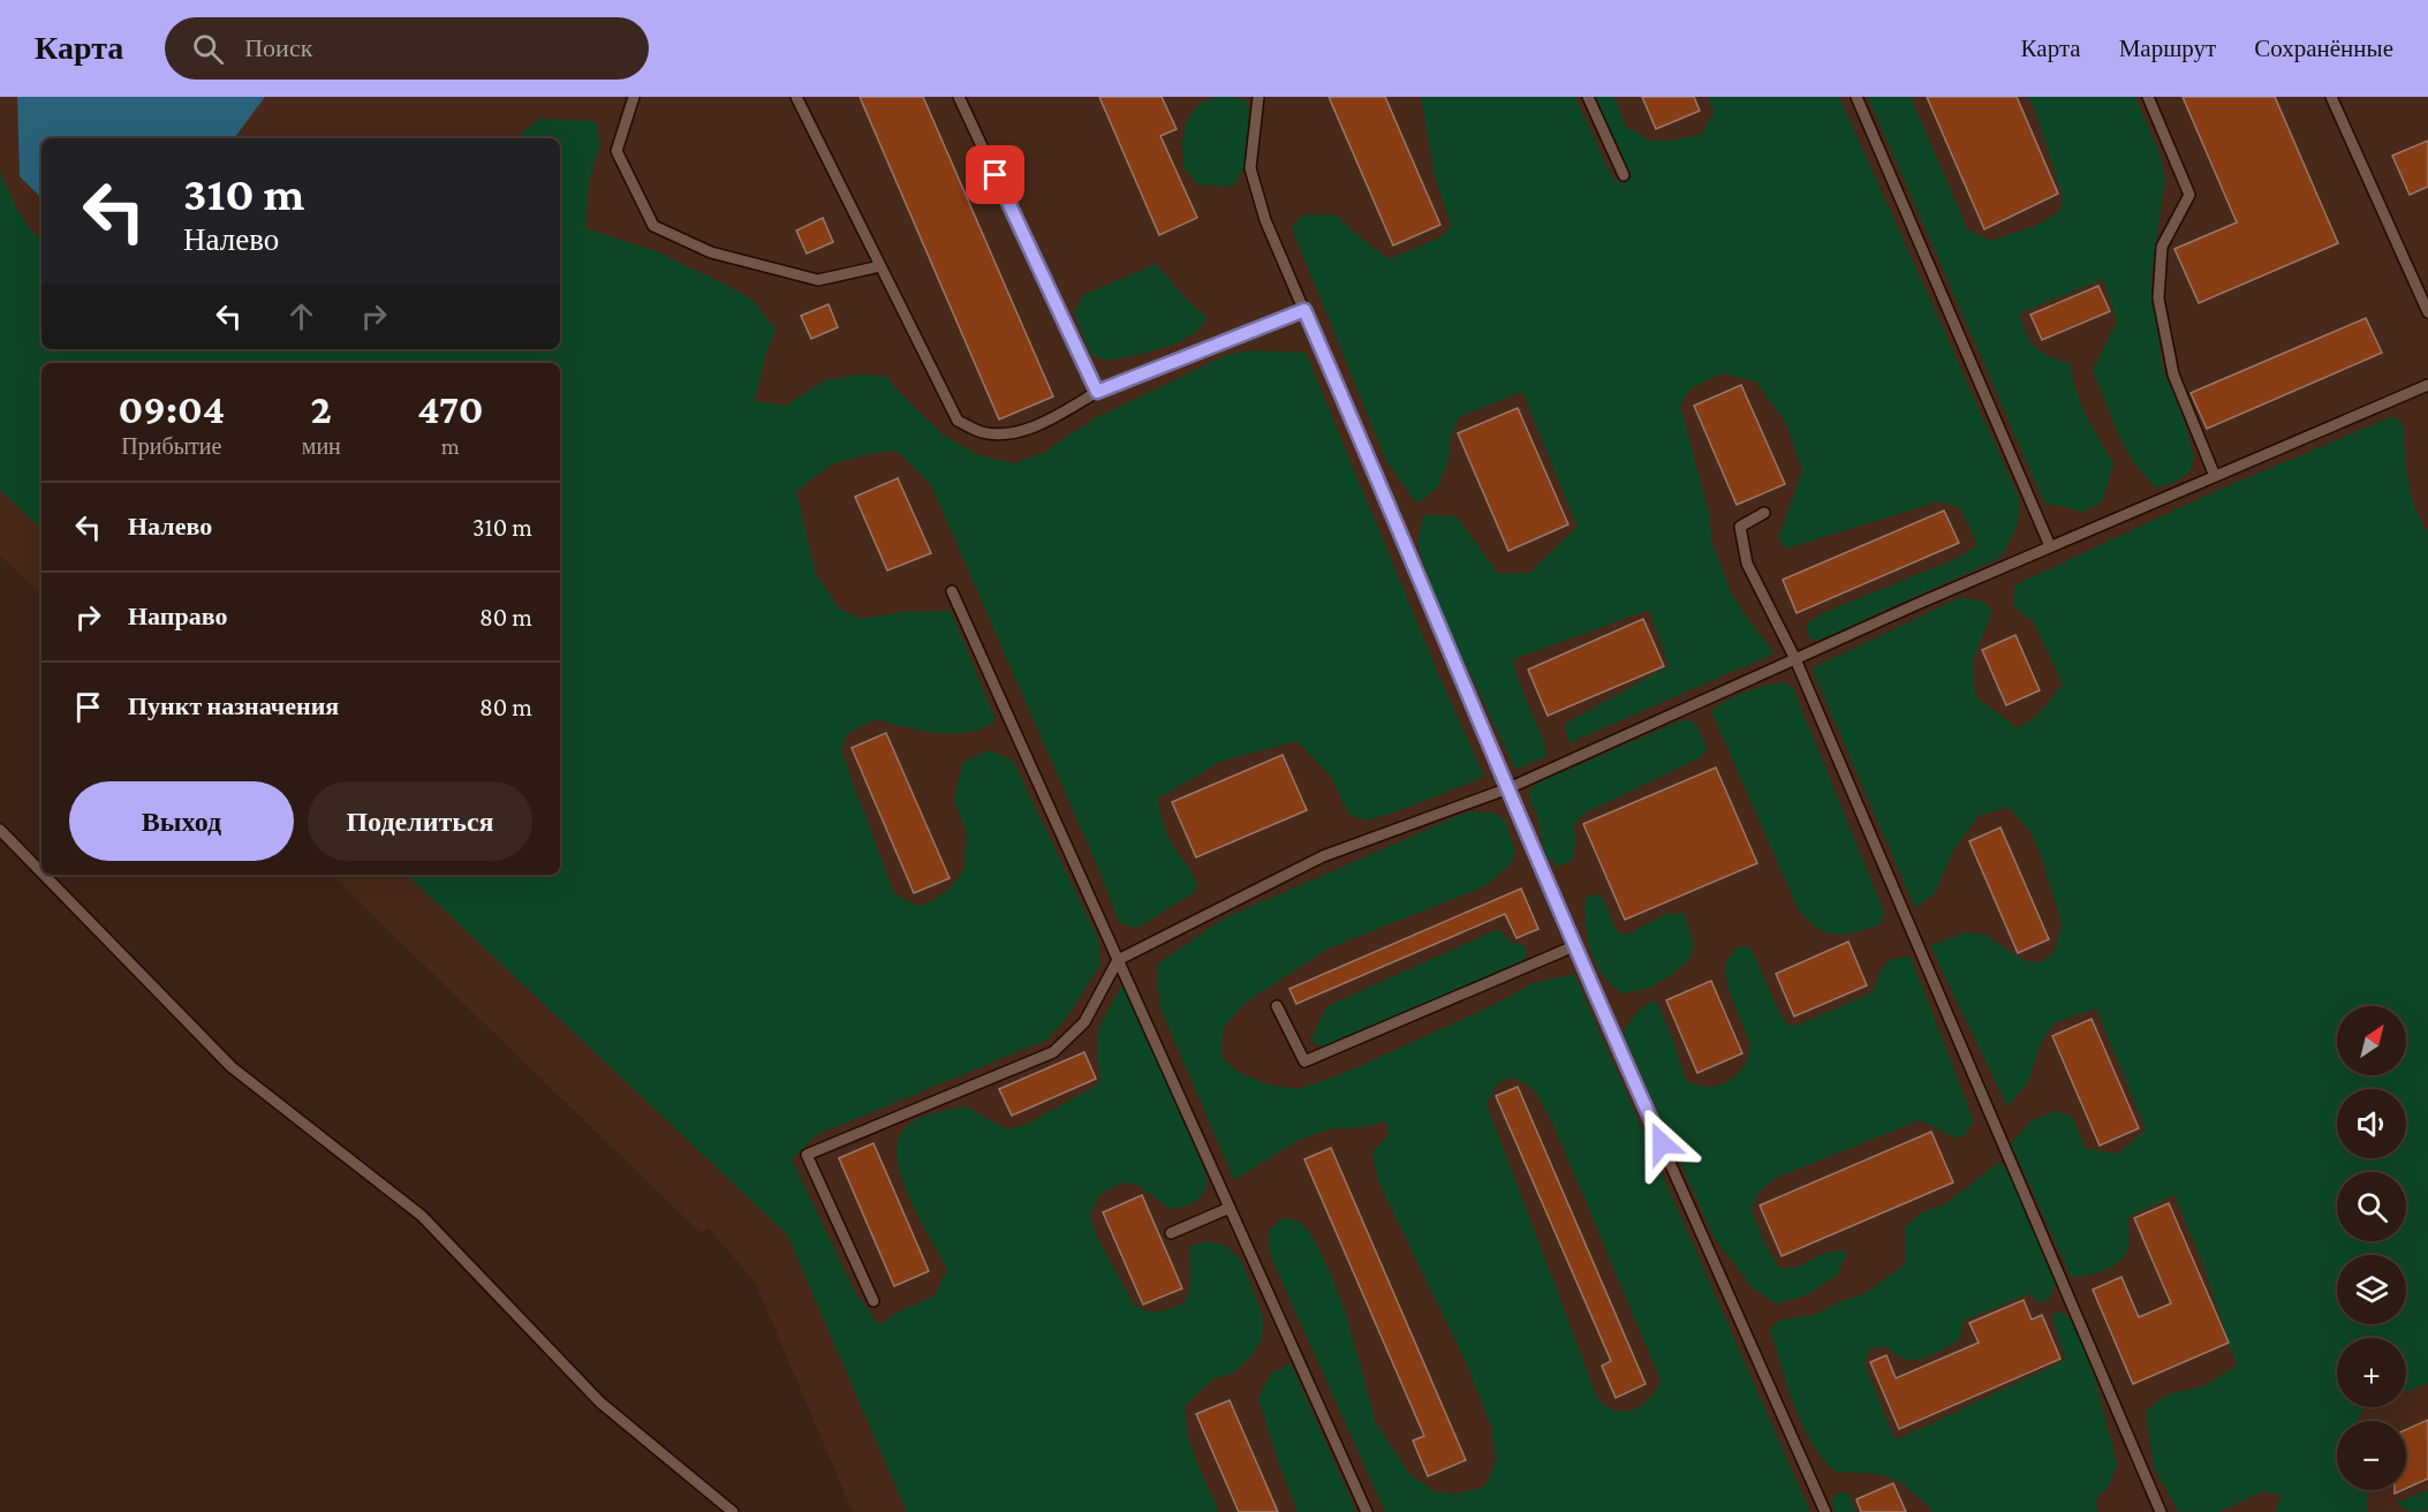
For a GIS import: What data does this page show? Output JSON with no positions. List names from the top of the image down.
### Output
{
  "north": "top right",
  "page": {
    "header": "Карта",
    "search": "Поиск",
    "nav": ["Карта", "Маршрут", "Сохранённые"],
    "turn": ["310 m", "Налево"],
    "eta": [
      "09:04",
      "Прибытие",
      "2",
      "мин",
      "470",
      "m"
    ],
    "list": [
      {
        "name": "Налево",
        "value": "310 m"
      },
      {
        "name": "Направо",
        "value": "80 m"
      },
      {
        "name": "Пункт назначения",
        "value": "80 m"
      }
    ],
    "buttons": ["Выход", "Поделиться"],
    "map_buttons": ["+", "−"]
  }
}
